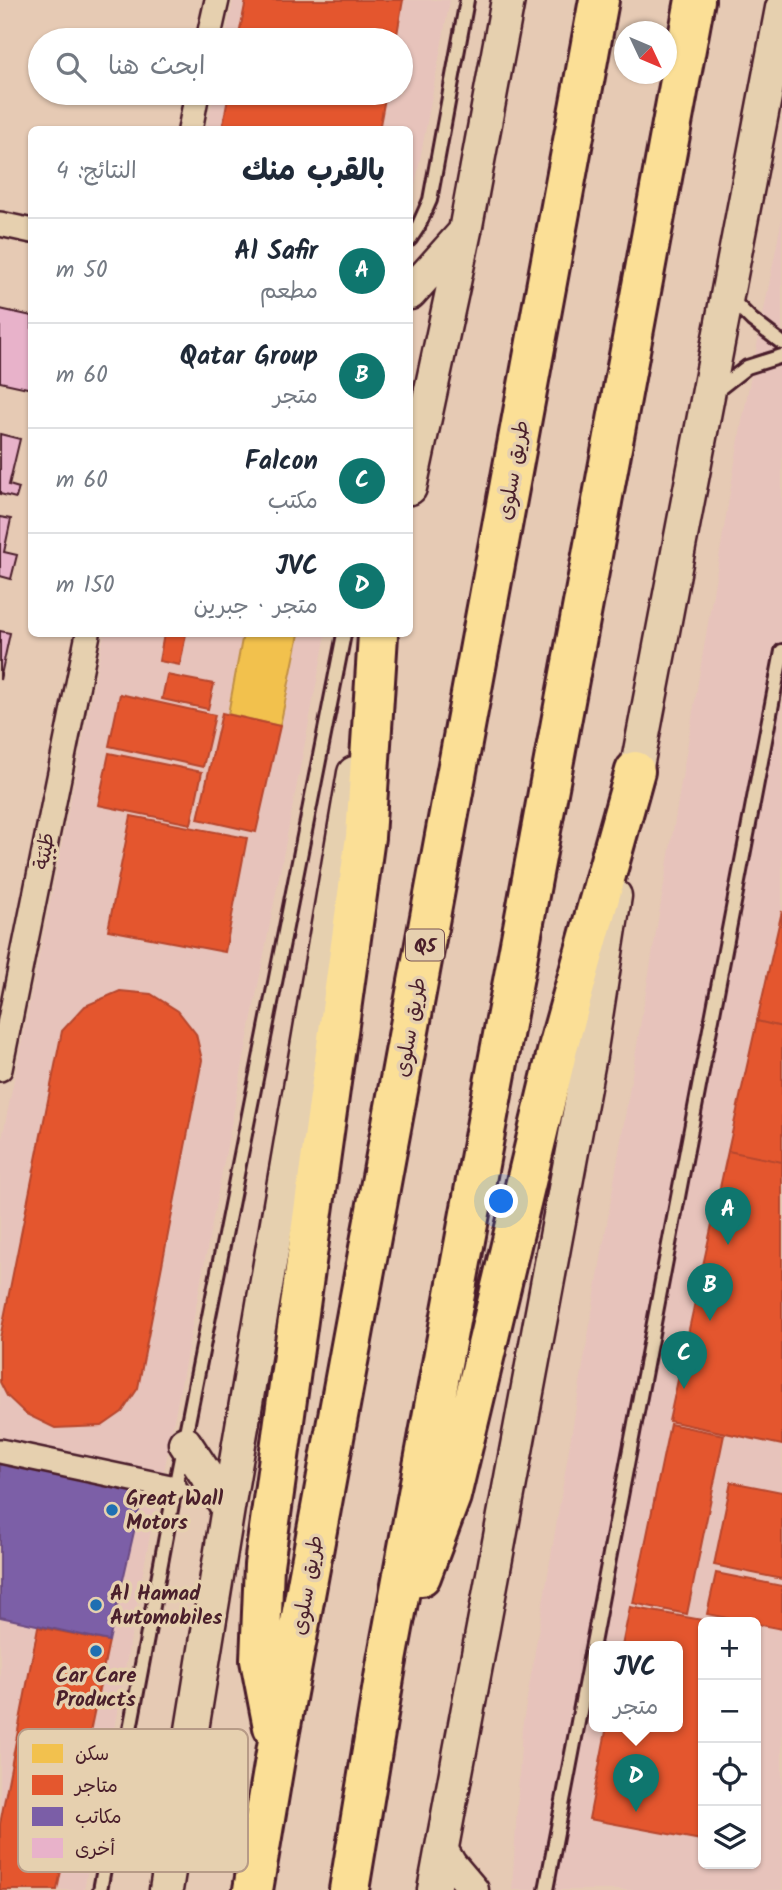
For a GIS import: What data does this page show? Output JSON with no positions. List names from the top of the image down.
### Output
{
  "streets": {
    "highway": ["طريق سلوى", "Q5"],
    "street": ["طَيْبَة"]
  },
  "places": ["Great Wall Motors", "Al Hamad Automobiles", "Car Care Products"],
  "legend": [
    "سكن",
    "متاجر",
    "مكاتب",
    "أخرى"
  ],
  "north": "bottom right",
  "page": {
    "search": "ابحث هنا",
    "heading": ["بالقرب منك", "النتائج: 4"],
    "list": [
      {
        "mark": "A",
        "name": "Al Safir",
        "note": "مطعم",
        "value": "50 m"
      },
      {
        "mark": "B",
        "name": "Qatar Group",
        "note": "متجر",
        "value": "60 m"
      },
      {
        "mark": "C",
        "name": "Falcon",
        "note": "مكتب",
        "value": "60 m"
      },
      {
        "mark": "D",
        "name": "JVC",
        "note": "متجر · جبرين",
        "value": "150 m"
      }
    ],
    "pins": [
      "A",
      "B",
      "C",
      "D"
    ],
    "map_buttons": ["+", "−"],
    "popup": ["JVC", "متجر"]
  }
}
